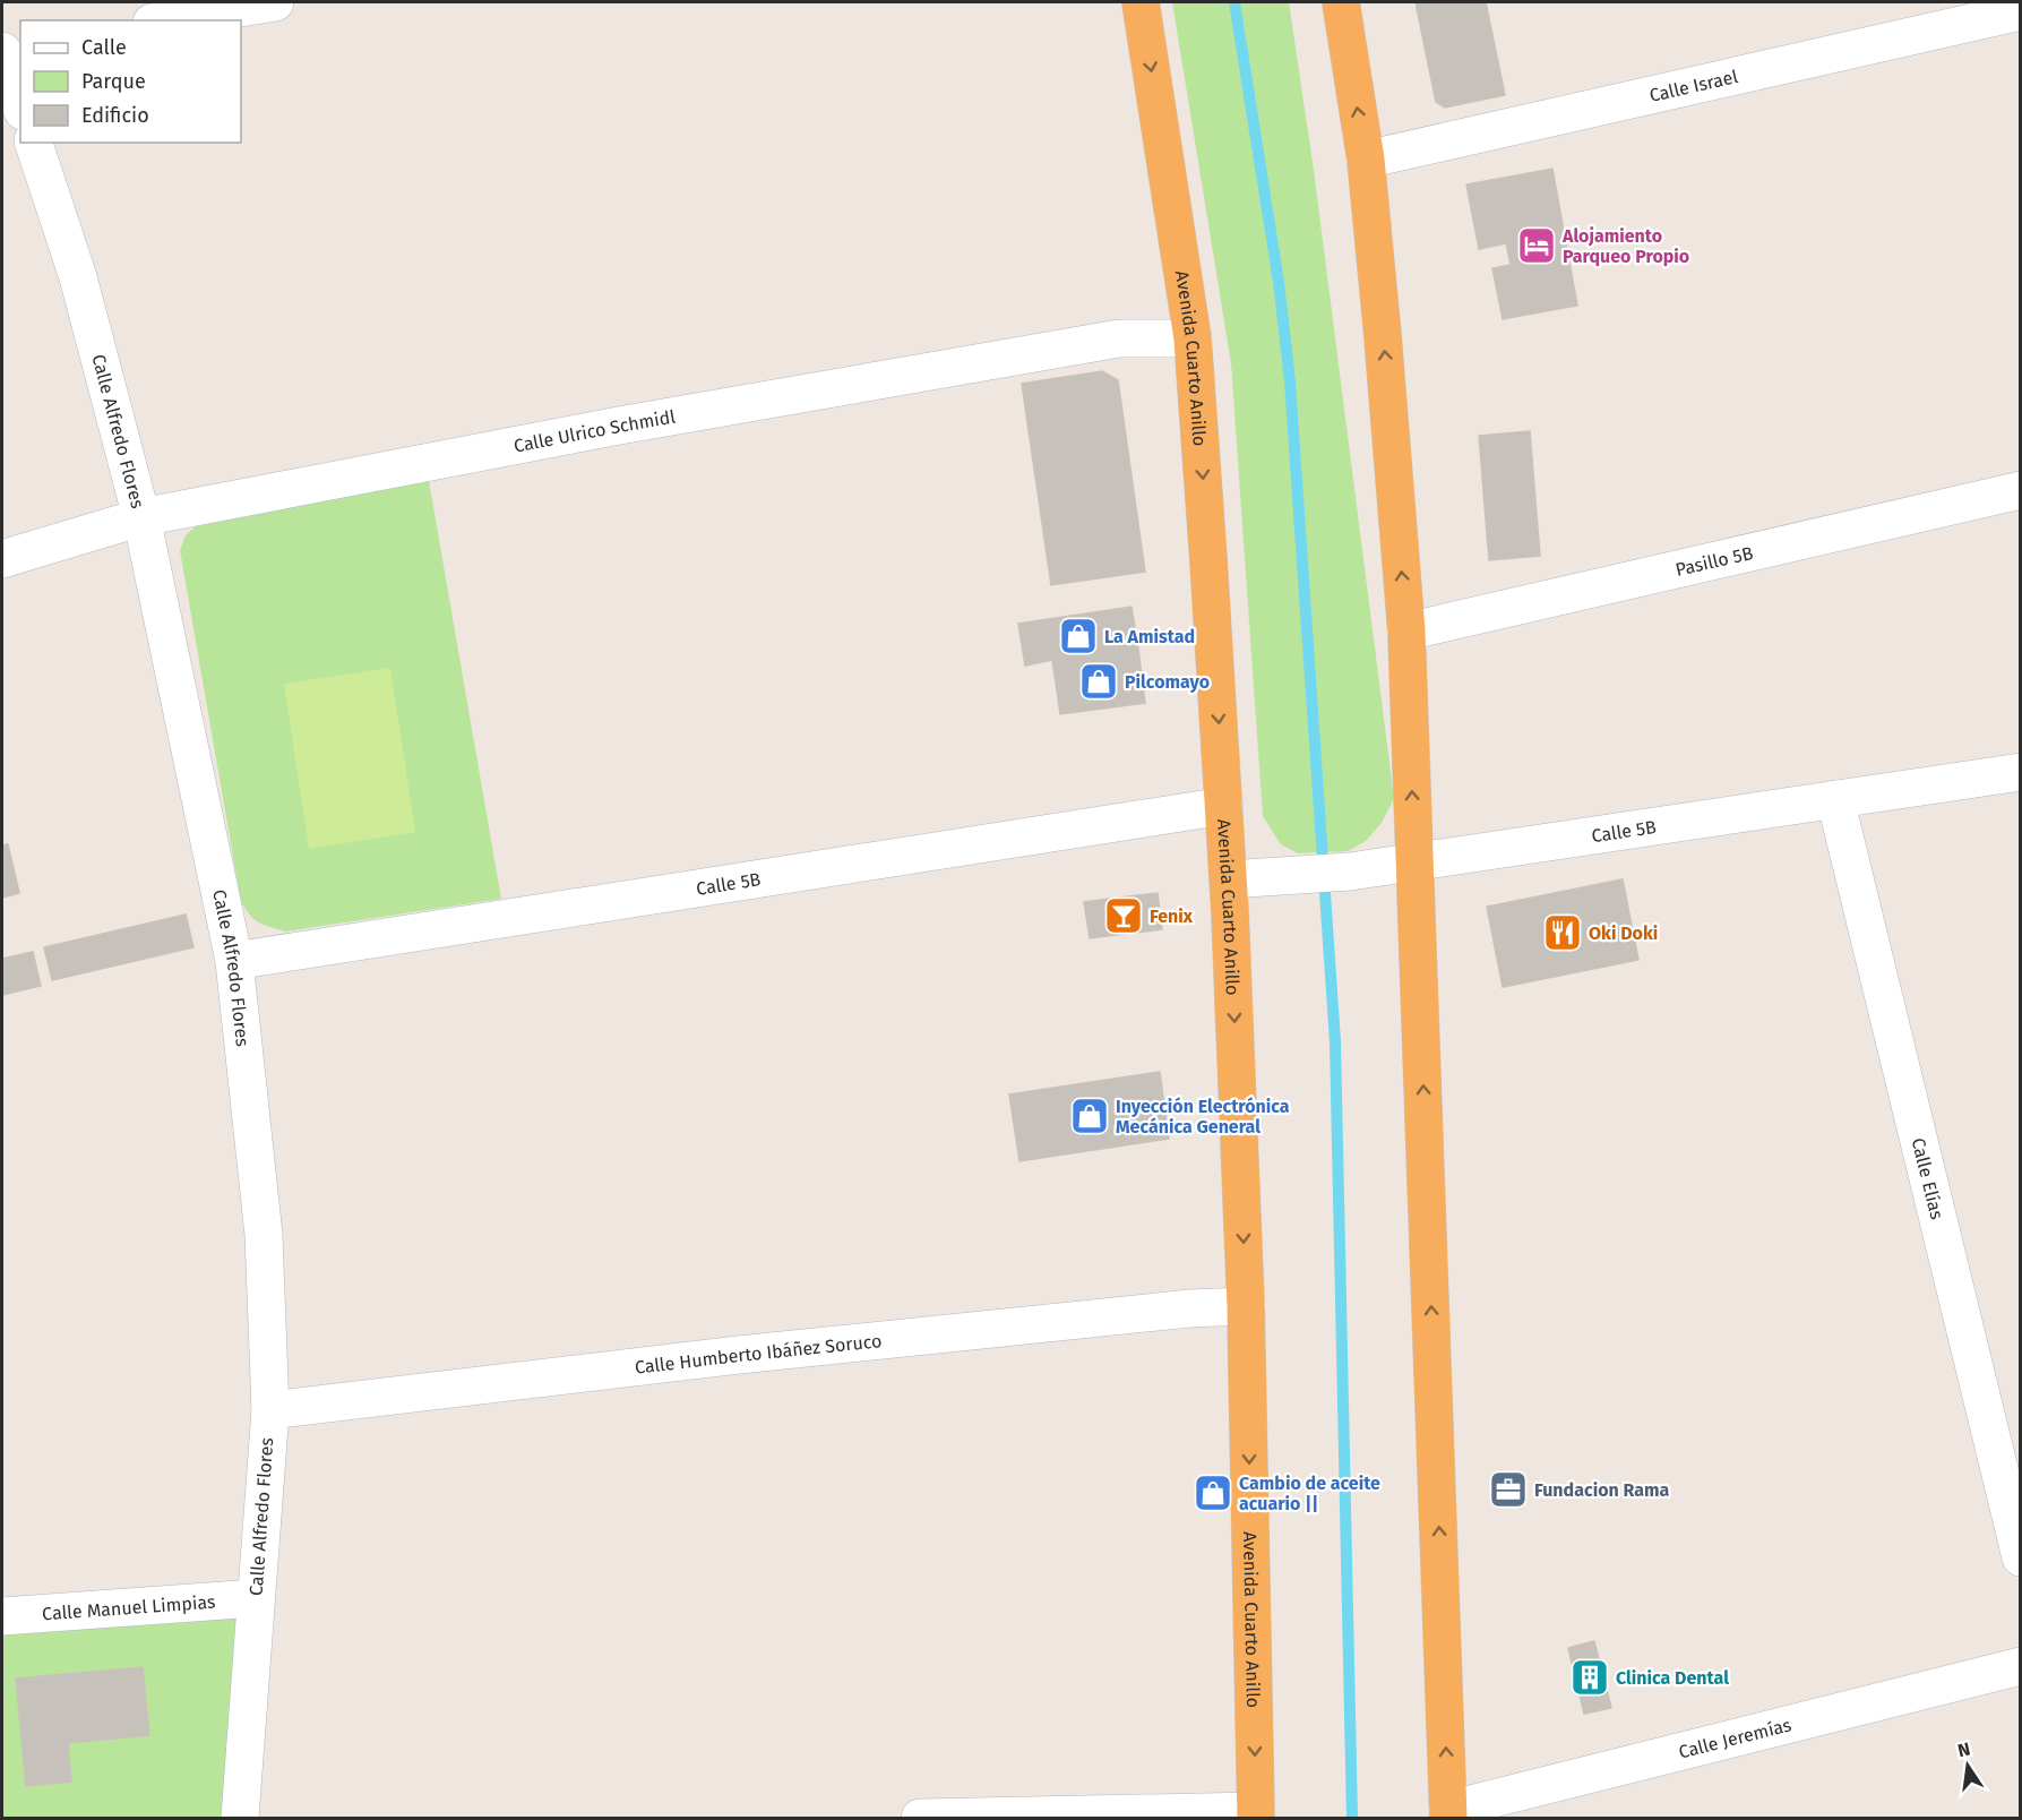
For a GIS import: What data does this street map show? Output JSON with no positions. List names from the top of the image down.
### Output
{
  "streets": {
    "highway": ["Avenida Cuarto Anillo"],
    "street": [
      "Calle Israel",
      "Calle Alfredo Flores",
      "Calle Ulrico Schmidl",
      "Pasillo 5B",
      "Calle 5B",
      "Calle Elías",
      "Calle Humberto Ibáñez Soruco",
      "Calle Manuel Limpias",
      "Calle Jeremías"
    ]
  },
  "crossings": [
    ["Avenida Cuarto Anillo", "Calle Ulrico Schmidl"],
    ["Avenida Cuarto Anillo", "Calle 5B"],
    ["Avenida Cuarto Anillo", "Calle Humberto Ibáñez Soruco"],
    ["Calle Alfredo Flores", "Calle Ulrico Schmidl"],
    ["Calle Alfredo Flores", "Calle 5B"],
    ["Calle Alfredo Flores", "Calle Humberto Ibáñez Soruco"],
    ["Calle Alfredo Flores", "Calle Manuel Limpias"],
    ["Calle 5B", "Calle Elías"]
  ],
  "places": {
    "hotel": ["Alojamiento Parqueo Propio"],
    "shop": [
      "La Amistad",
      "Pilcomayo",
      "Inyección Electrónica Mecánica General",
      "Cambio de aceite acuario ||"
    ],
    "bar": ["Fenix"],
    "restaurant": ["Oki Doki"],
    "office": ["Fundacion Rama"],
    "building": ["Clinica Dental"]
  },
  "legend": ["Calle", "Parque", "Edificio"],
  "north": "top"
}
